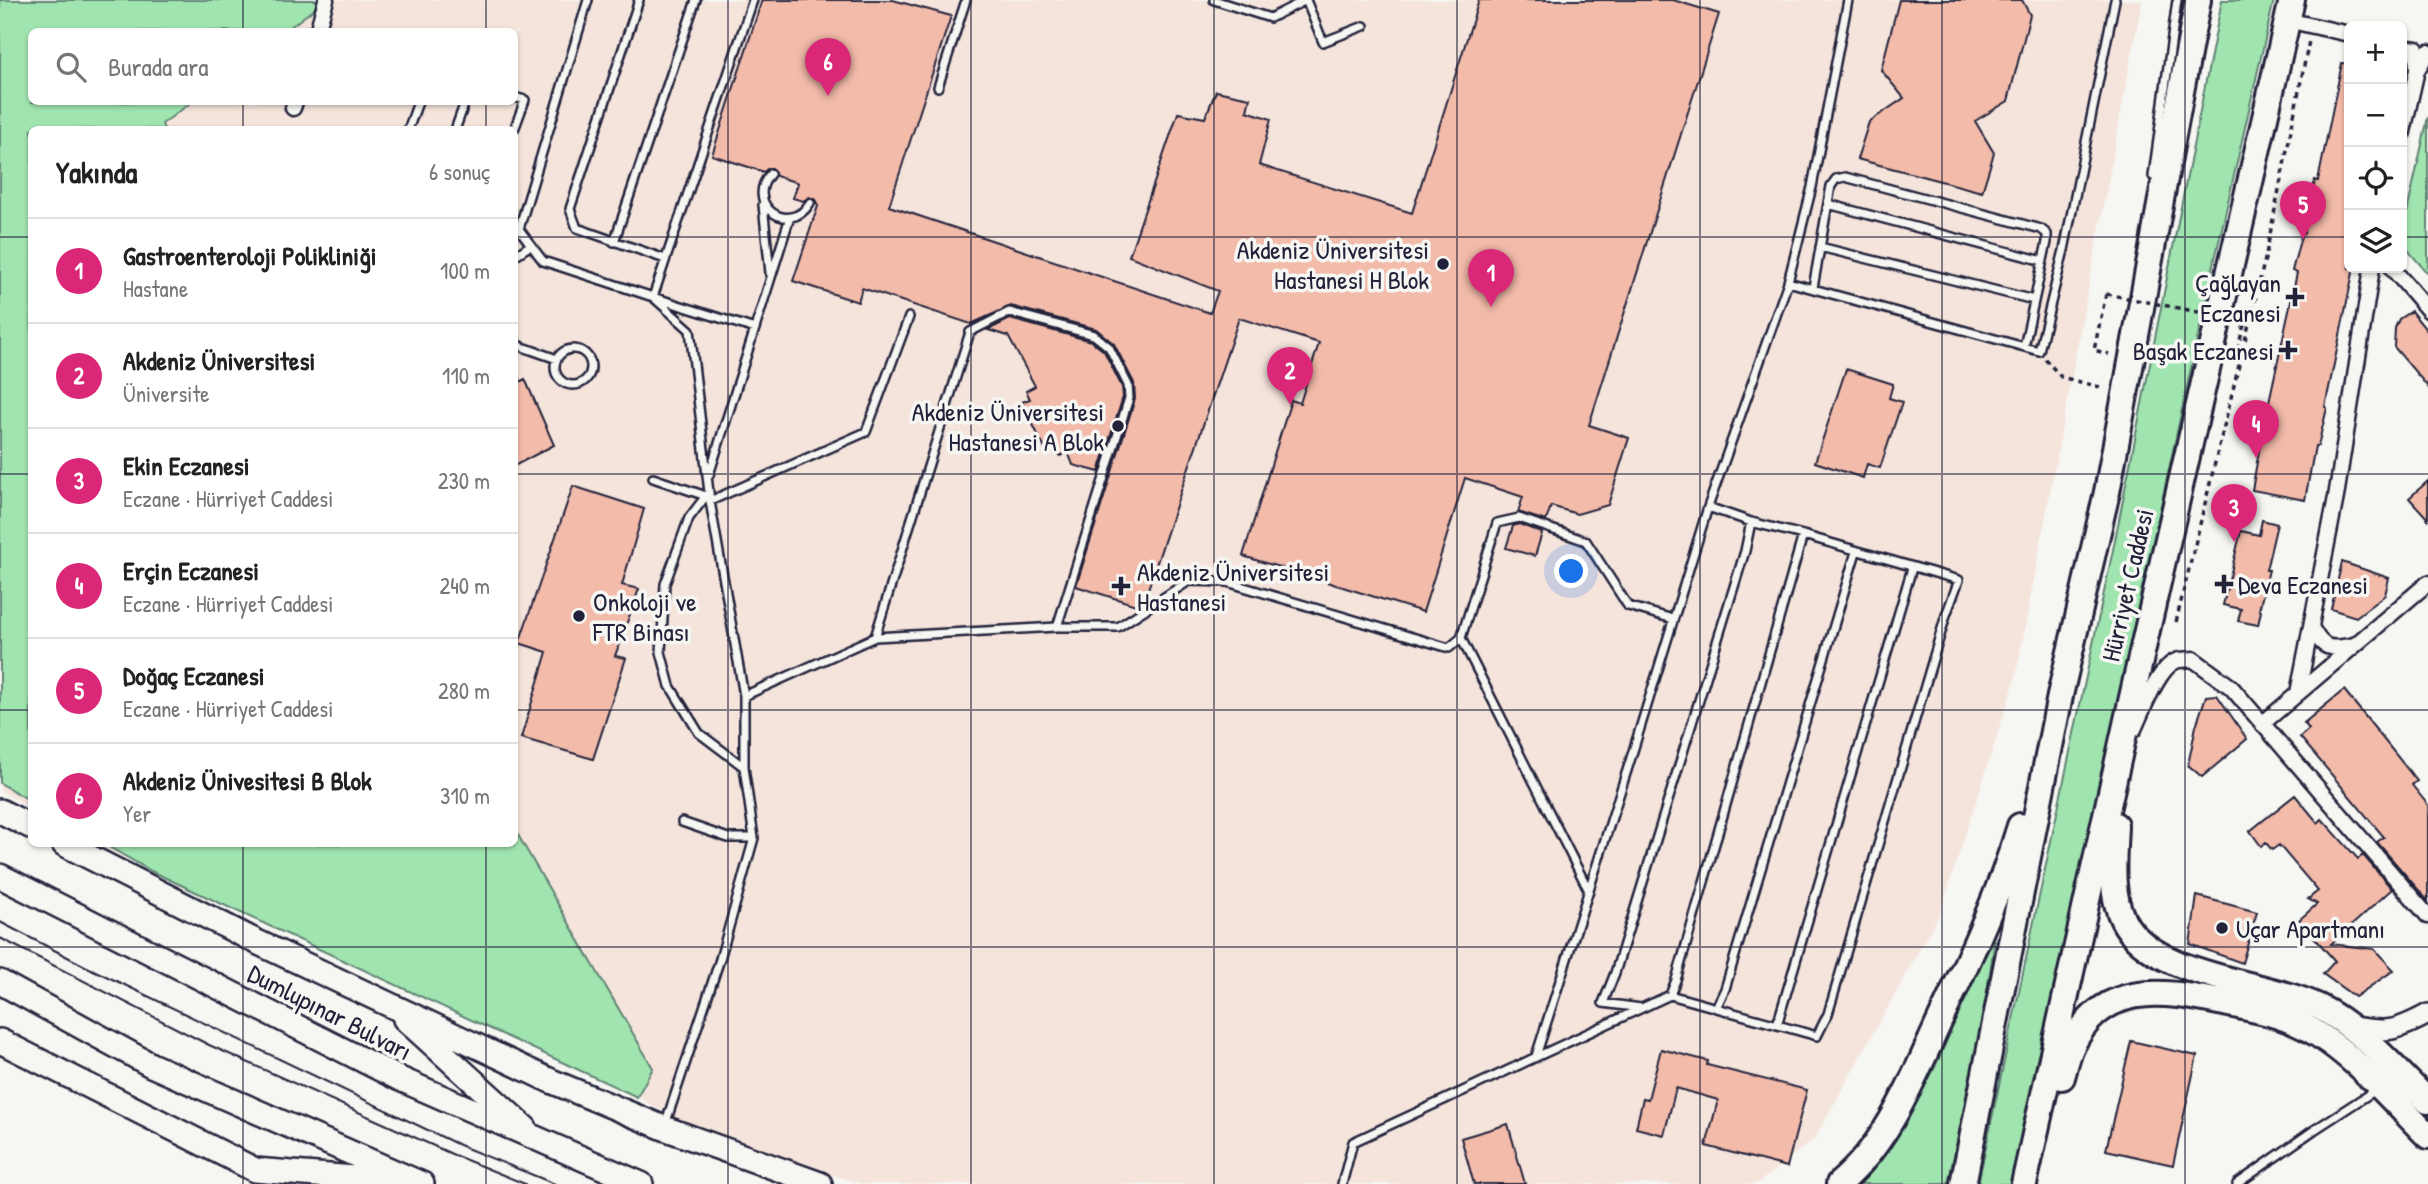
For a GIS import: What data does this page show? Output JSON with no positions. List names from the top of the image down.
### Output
{
  "streets": {
    "highway": ["Hürriyet Caddesi"],
    "main road": ["Dumlupınar Bulvarı"]
  },
  "places": {
    "other": [
      "Akdeniz Üniversitesi Hastanesi H Blok",
      "Akdeniz Üniversitesi Hastanesi A Blok",
      "Onkoloji ve FTR Binası",
      "Uçar Apartmanı"
    ],
    "health": [
      "Çağlayan Eczanesi",
      "Başak Eczanesi",
      "Deva Eczanesi",
      "Akdeniz Üniversitesi Hastanesi"
    ]
  },
  "page": {
    "map_buttons": ["+", "−"],
    "search": "Burada ara",
    "pins": [
      "6",
      "5",
      "1",
      "2",
      "4",
      "3"
    ],
    "heading": ["Yakında", "6 sonuç"],
    "list": [
      {
        "mark": "1",
        "name": "Gastroenteroloji Polikliniği",
        "note": "Hastane",
        "value": "100 m"
      },
      {
        "mark": "2",
        "name": "Akdeniz Üniversitesi",
        "note": "Üniversite",
        "value": "110 m"
      },
      {
        "mark": "3",
        "name": "Ekin Eczanesi",
        "note": "Eczane · Hürriyet Caddesi",
        "value": "230 m"
      },
      {
        "mark": "4",
        "name": "Erçin Eczanesi",
        "note": "Eczane · Hürriyet Caddesi",
        "value": "240 m"
      },
      {
        "mark": "5",
        "name": "Doğaç Eczanesi",
        "note": "Eczane · Hürriyet Caddesi",
        "value": "280 m"
      },
      {
        "mark": "6",
        "name": "Akdeniz Ünivesitesi B Blok",
        "note": "Yer",
        "value": "310 m"
      }
    ]
  }
}
